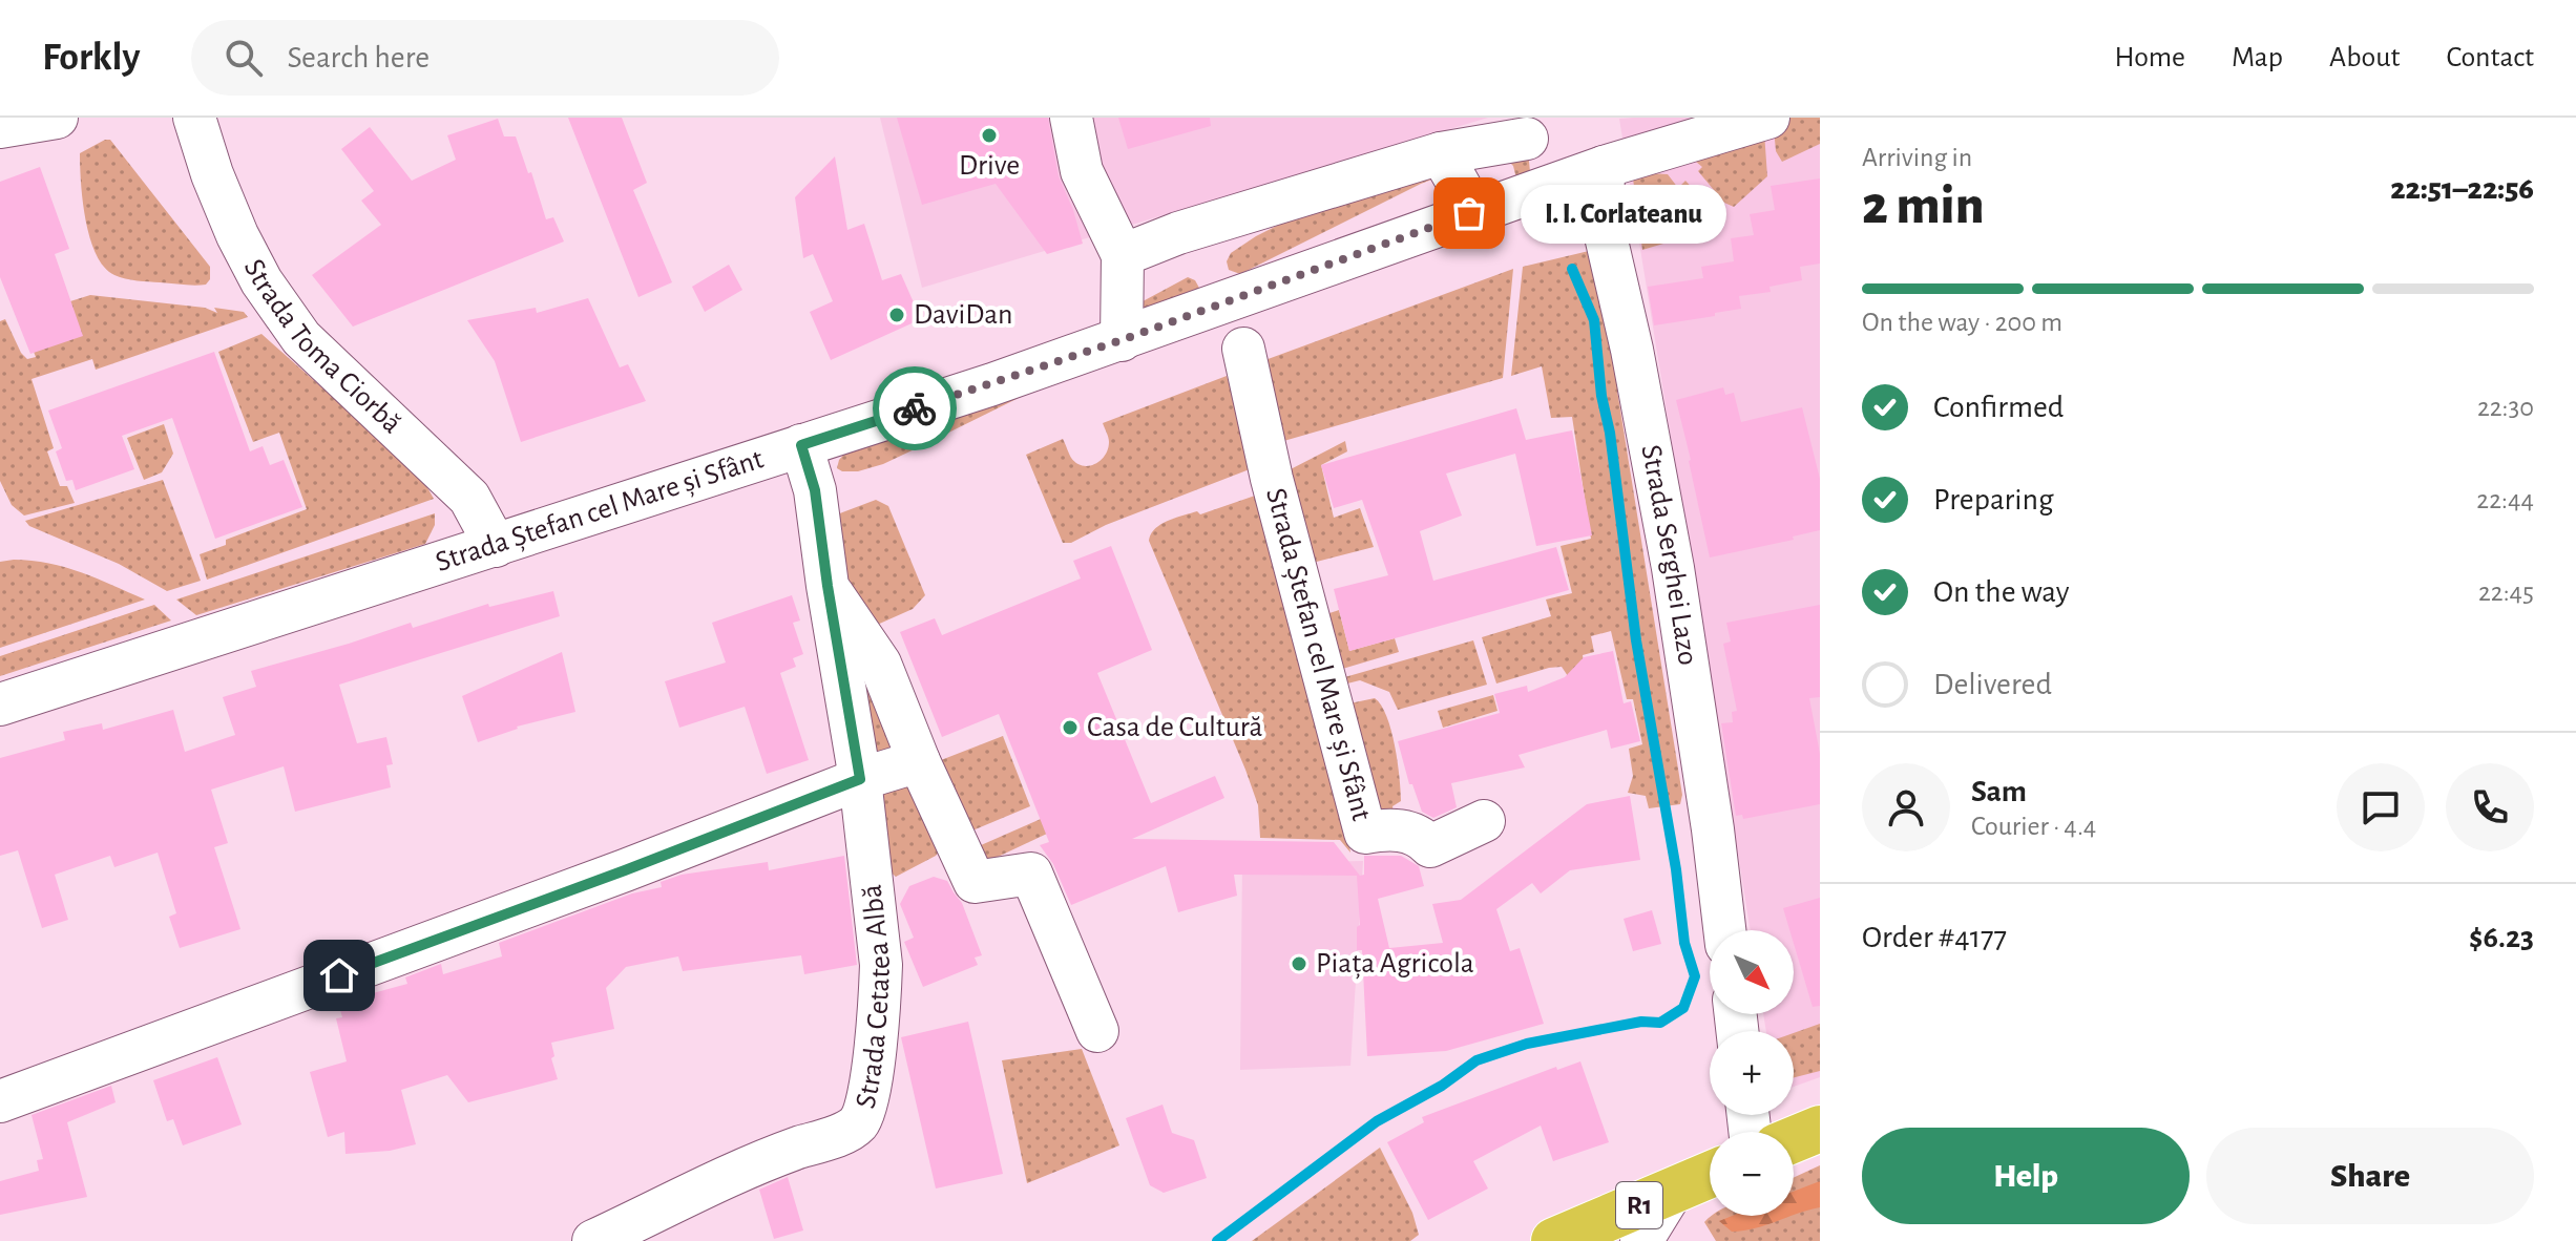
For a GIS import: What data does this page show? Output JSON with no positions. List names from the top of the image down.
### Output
{
  "streets": {
    "highway": ["R1"],
    "street": [
      "Strada Toma Ciorbă",
      "Strada Ștefan cel Mare și Sfânt",
      "Strada Serghei Lazo",
      "Strada Cetatea Albă"
    ]
  },
  "crossings": [
    ["Strada Toma Ciorbă", "Strada Ștefan cel Mare și Sfânt"],
    ["Strada Ștefan cel Mare și Sfânt", "Strada Serghei Lazo"],
    ["Strada Ștefan cel Mare și Sfânt", "Strada Cetatea Albă"]
  ],
  "places": [
    "Drive",
    "I. I. Corlateanu",
    "DaviDan",
    "Casa de Cultură",
    "Piața Agricola"
  ],
  "north": "bottom right",
  "page": {
    "header": "Forkly",
    "search": "Search here",
    "nav": [
      "Home",
      "Map",
      "About",
      "Contact"
    ],
    "heading": ["2 min", "Arriving in", "22:51–22:56"],
    "panel": [
      "Sam",
      "Courier · 4.4",
      "Order #4177",
      "$6.23"
    ],
    "bubble": "I. I. Corlateanu",
    "bar": "On the way · 200 m",
    "list": [
      ["Confirmed", "22:30"],
      ["Preparing", "22:44"],
      ["On the way", "22:45"],
      "Delivered"
    ],
    "map_buttons": ["+", "−"],
    "buttons": ["Help", "Share"]
  }
}
